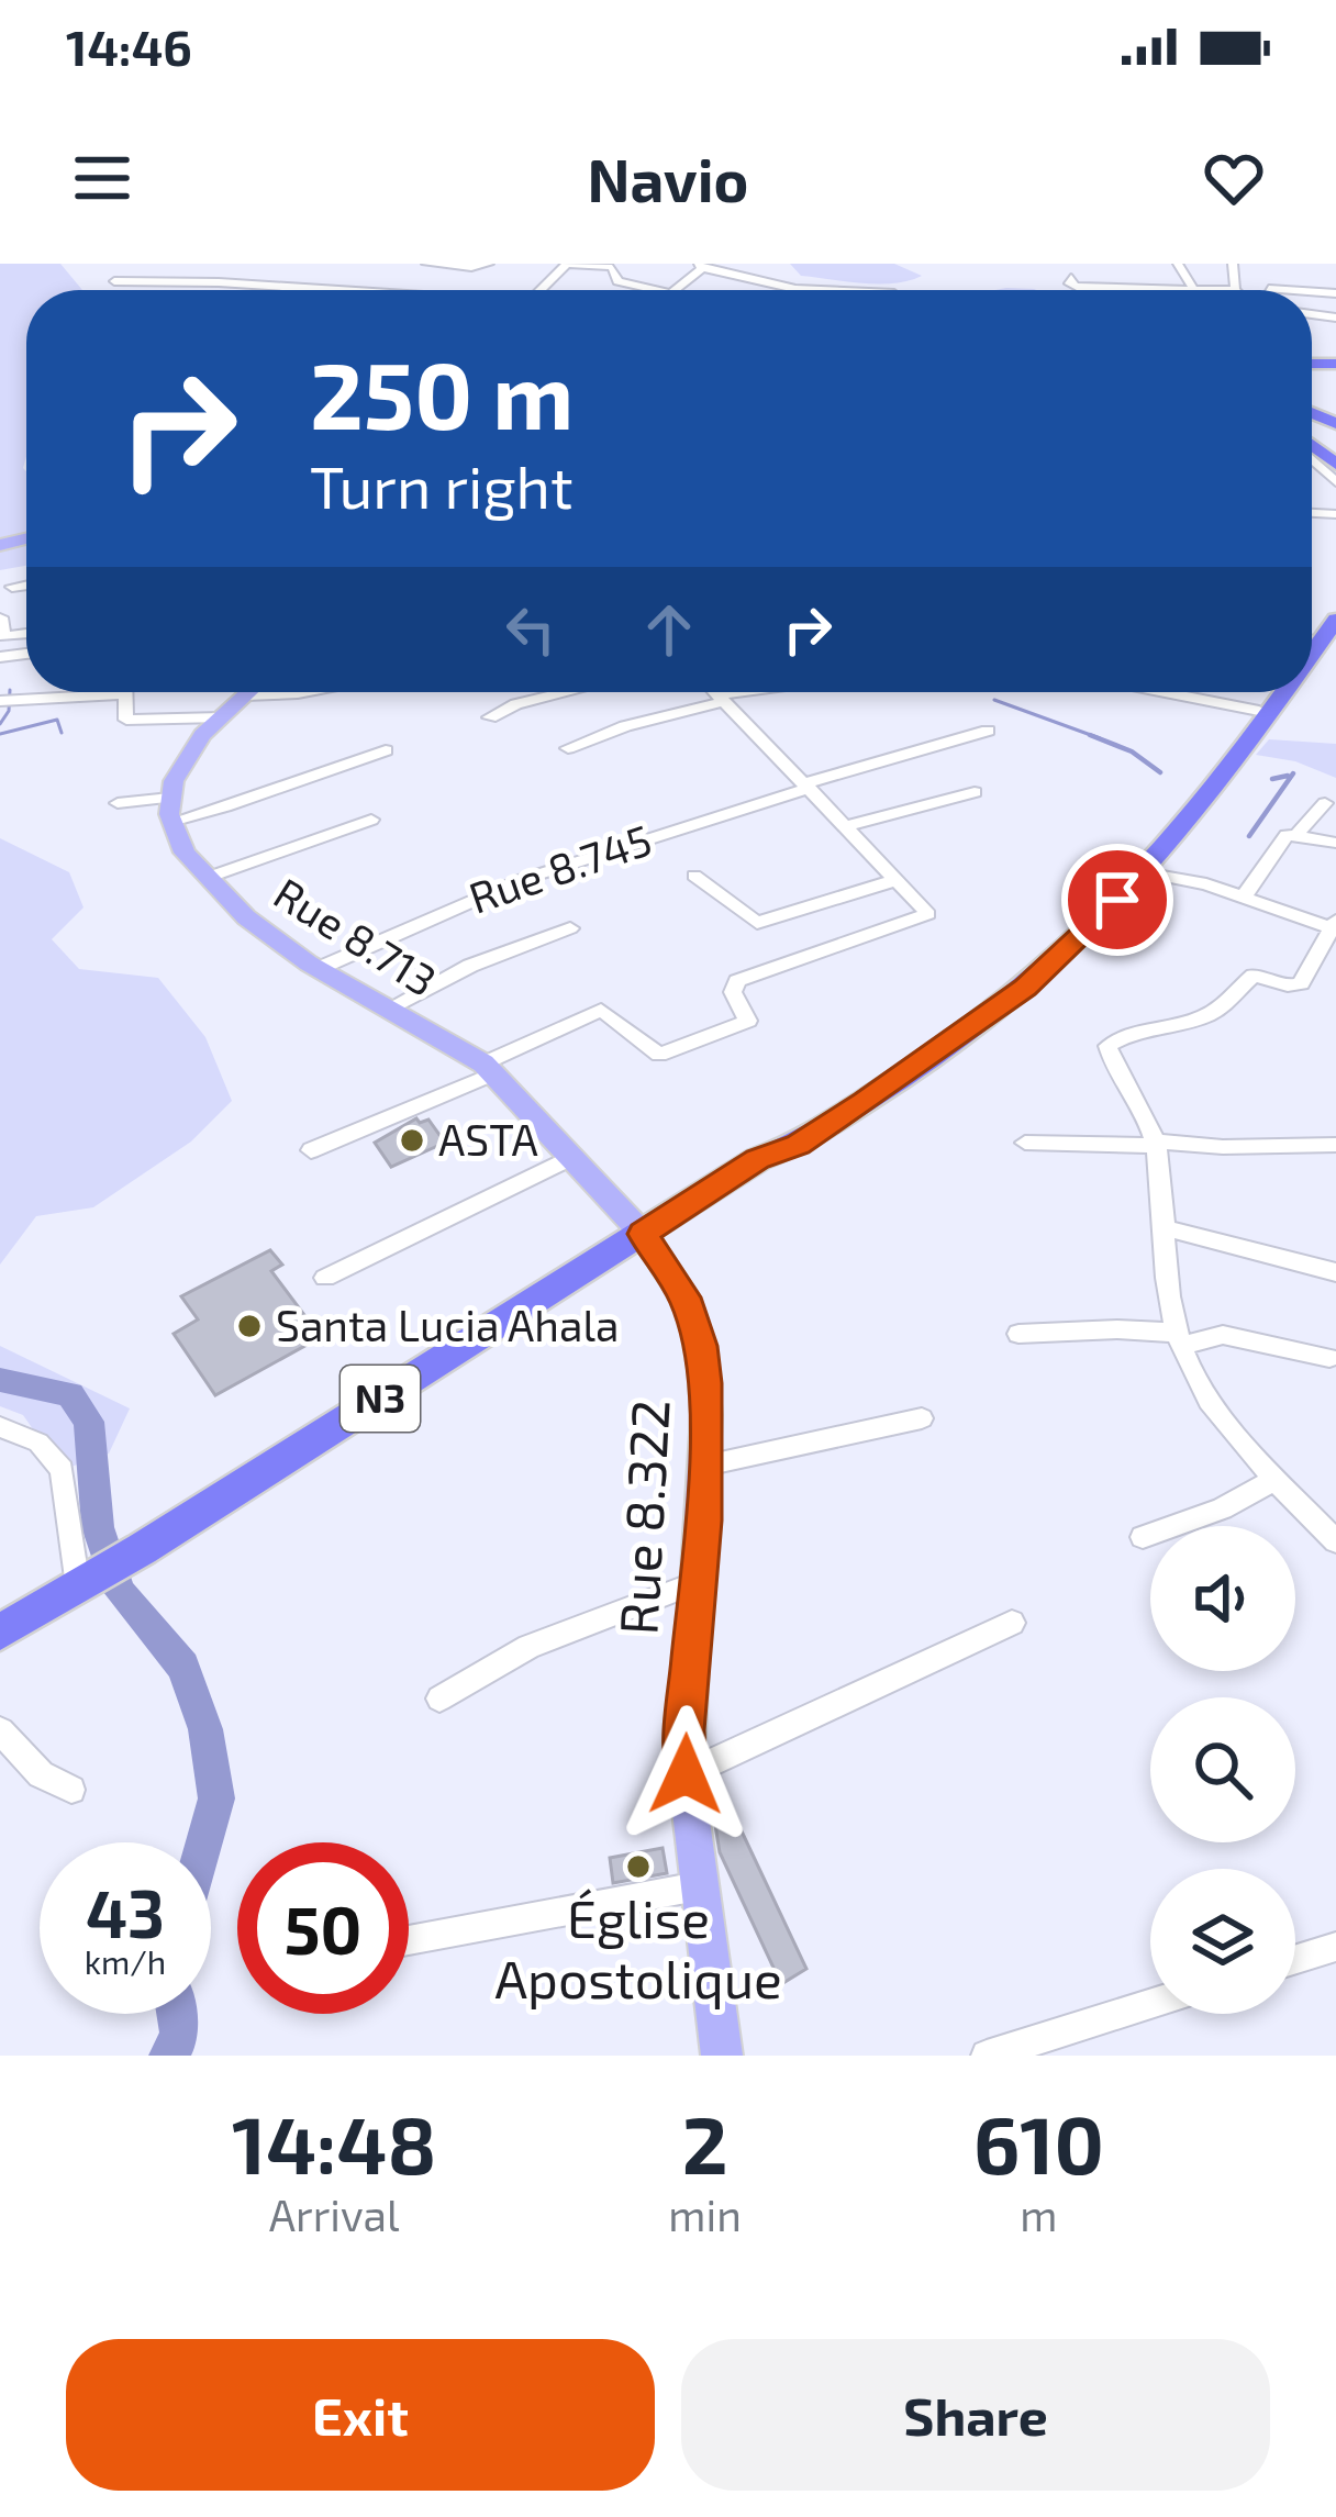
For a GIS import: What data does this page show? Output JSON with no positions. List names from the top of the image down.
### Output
{
  "streets": {
    "highway": ["N3"],
    "main road": ["Rue 8.713", "Rue 8.322"],
    "street": ["Rue 8.745"]
  },
  "crossings": [
    ["Rue 8.745", "Rue 8.713"],
    ["Rue 8.713", "N3"],
    ["Rue 8.713", "Rue 8.322"],
    ["N3", "Rue 8.322"]
  ],
  "places": ["ASTA", "Santa Lucia Ahala", "Église Apostolique"],
  "page": {
    "status": "14:46",
    "header": "Navio",
    "turn": ["250 m", "Turn right"],
    "speed": "43 km/h",
    "limit": "50",
    "eta": [
      "14:48",
      "Arrival",
      "2",
      "min",
      "610",
      "m"
    ],
    "buttons": ["Exit", "Share"]
  }
}
